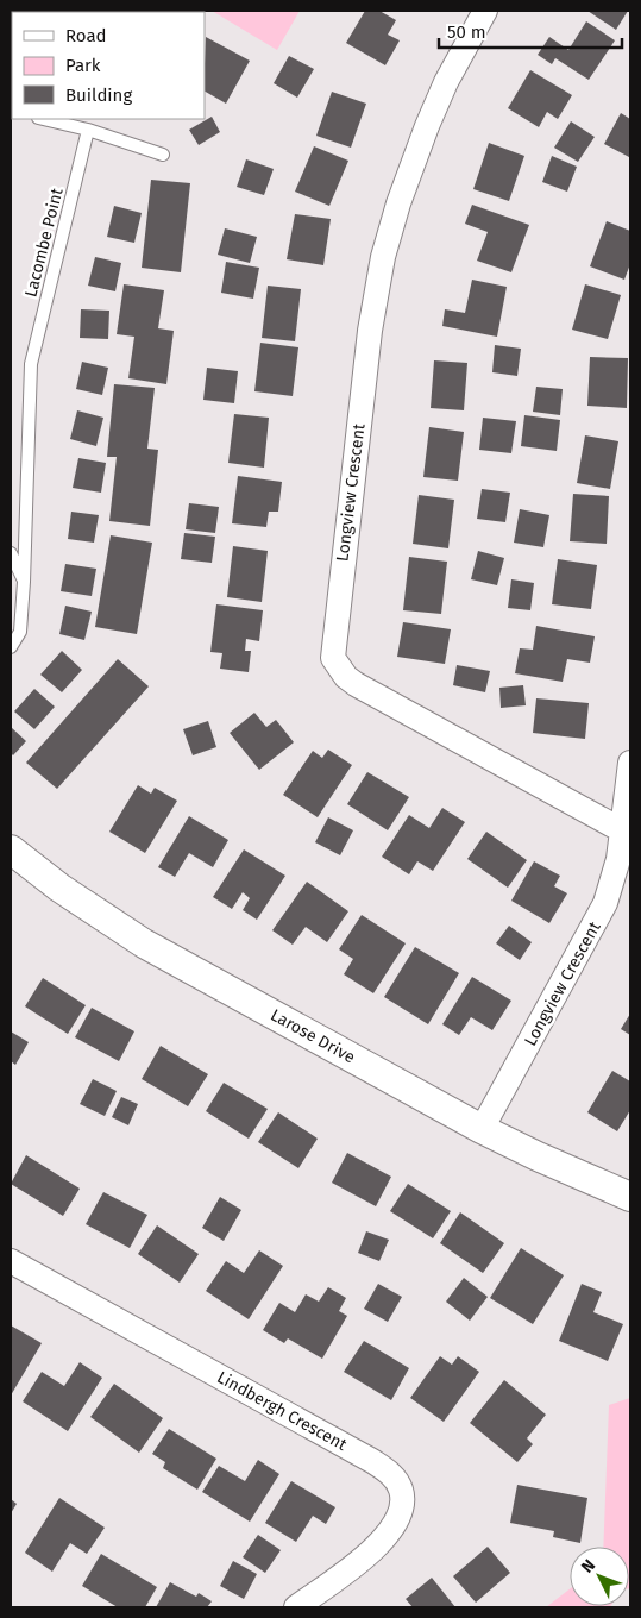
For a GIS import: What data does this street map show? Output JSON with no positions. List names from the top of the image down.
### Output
{
  "streets": {
    "street": ["Longview Crescent", "Larose Drive", "Lindbergh Crescent"],
    "lane": ["Lacombe Point"]
  },
  "crossings": [
    ["Longview Crescent", "Larose Drive"]
  ],
  "legend": ["Road", "Park", "Building"],
  "scale_bar": "50 m",
  "north": "top left"
}
